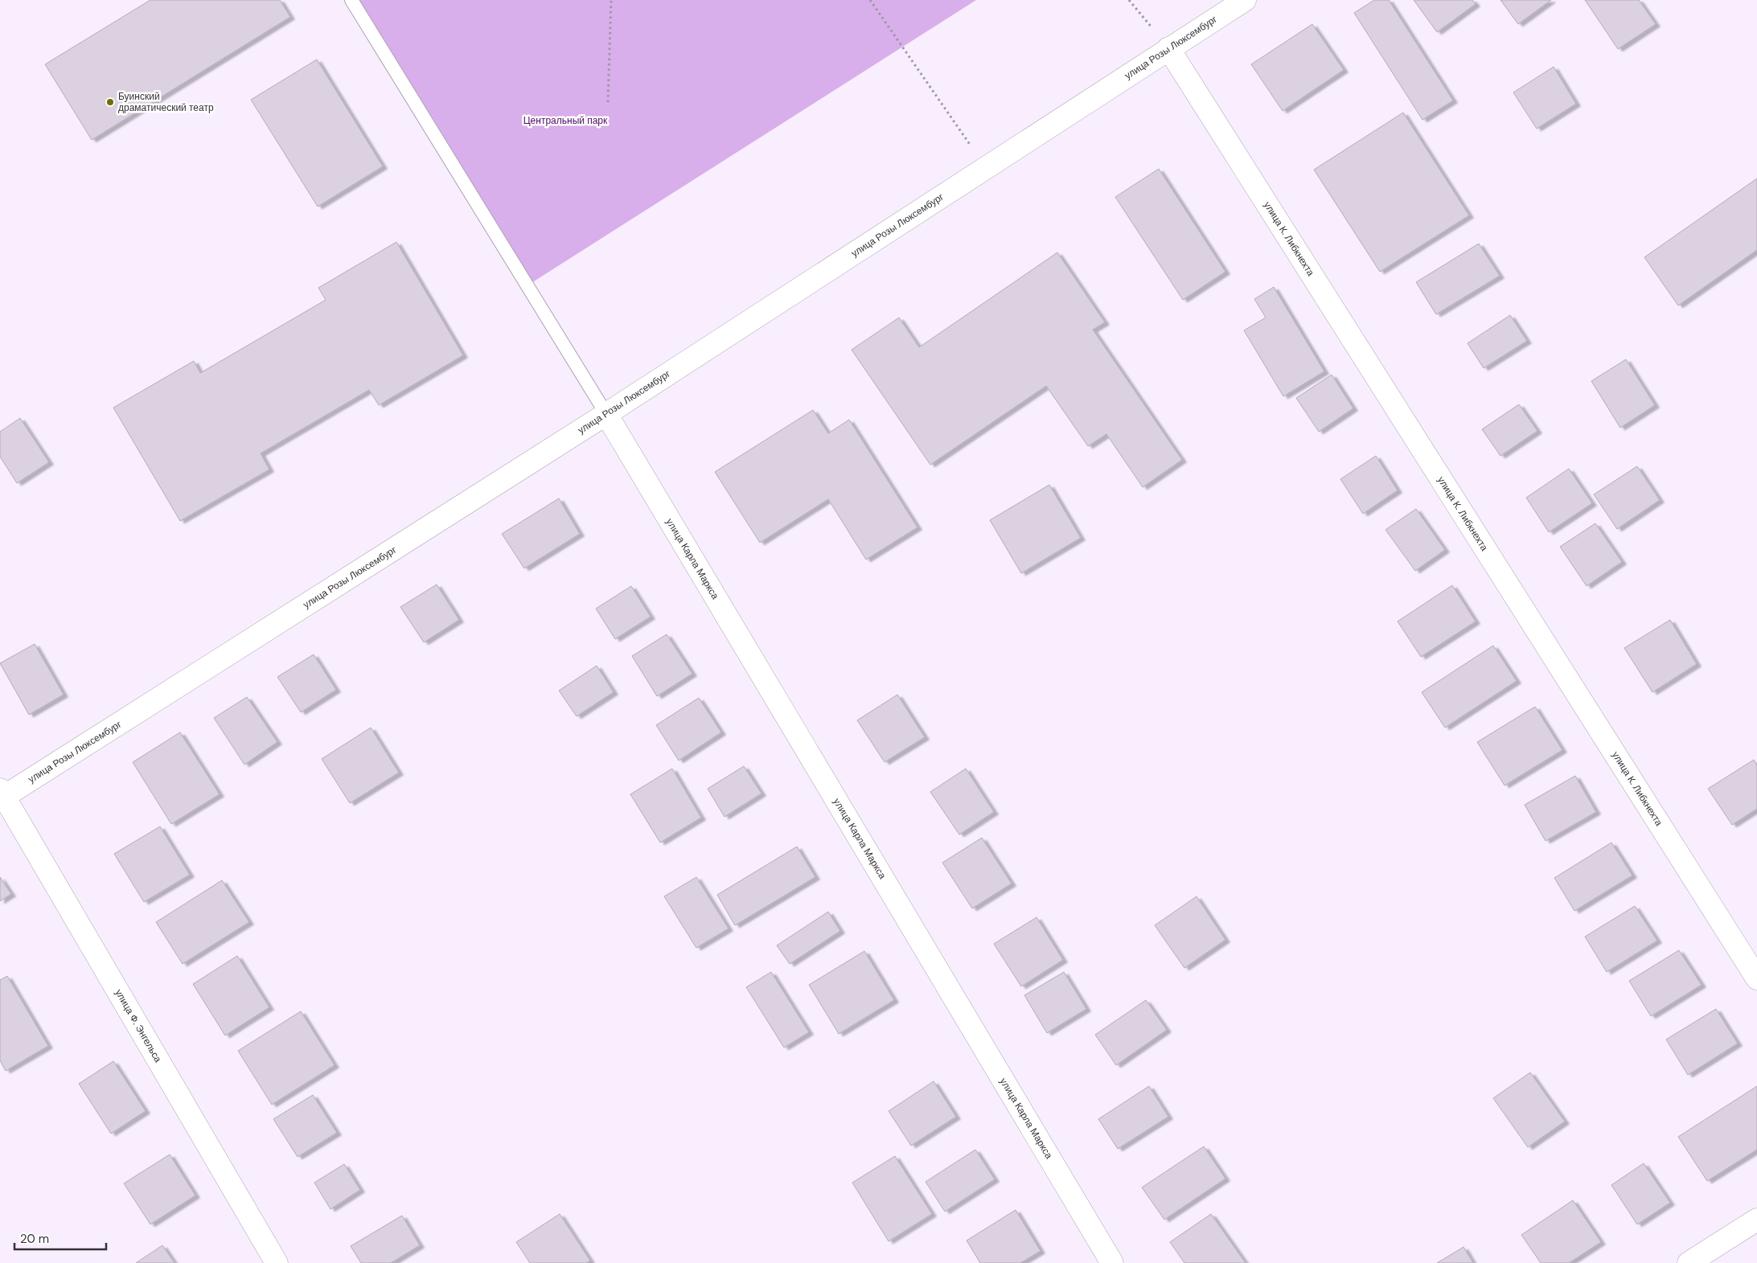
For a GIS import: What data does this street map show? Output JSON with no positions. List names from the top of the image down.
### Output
{
  "streets": {
    "street": [
      "улица Розы Люксембург",
      "улица К. Либкнехта",
      "улица Карла Маркса",
      "улица Ф. Энгельса"
    ]
  },
  "crossings": [
    ["улица Розы Люксембург", "улица К. Либкнехта"],
    ["улица Розы Люксембург", "улица Карла Маркса"],
    ["улица Розы Люксембург", "улица Ф. Энгельса"]
  ],
  "parks": ["Центральный парк"],
  "places": ["Буинский драматический театр"],
  "scale_bar": "20 m"
}
